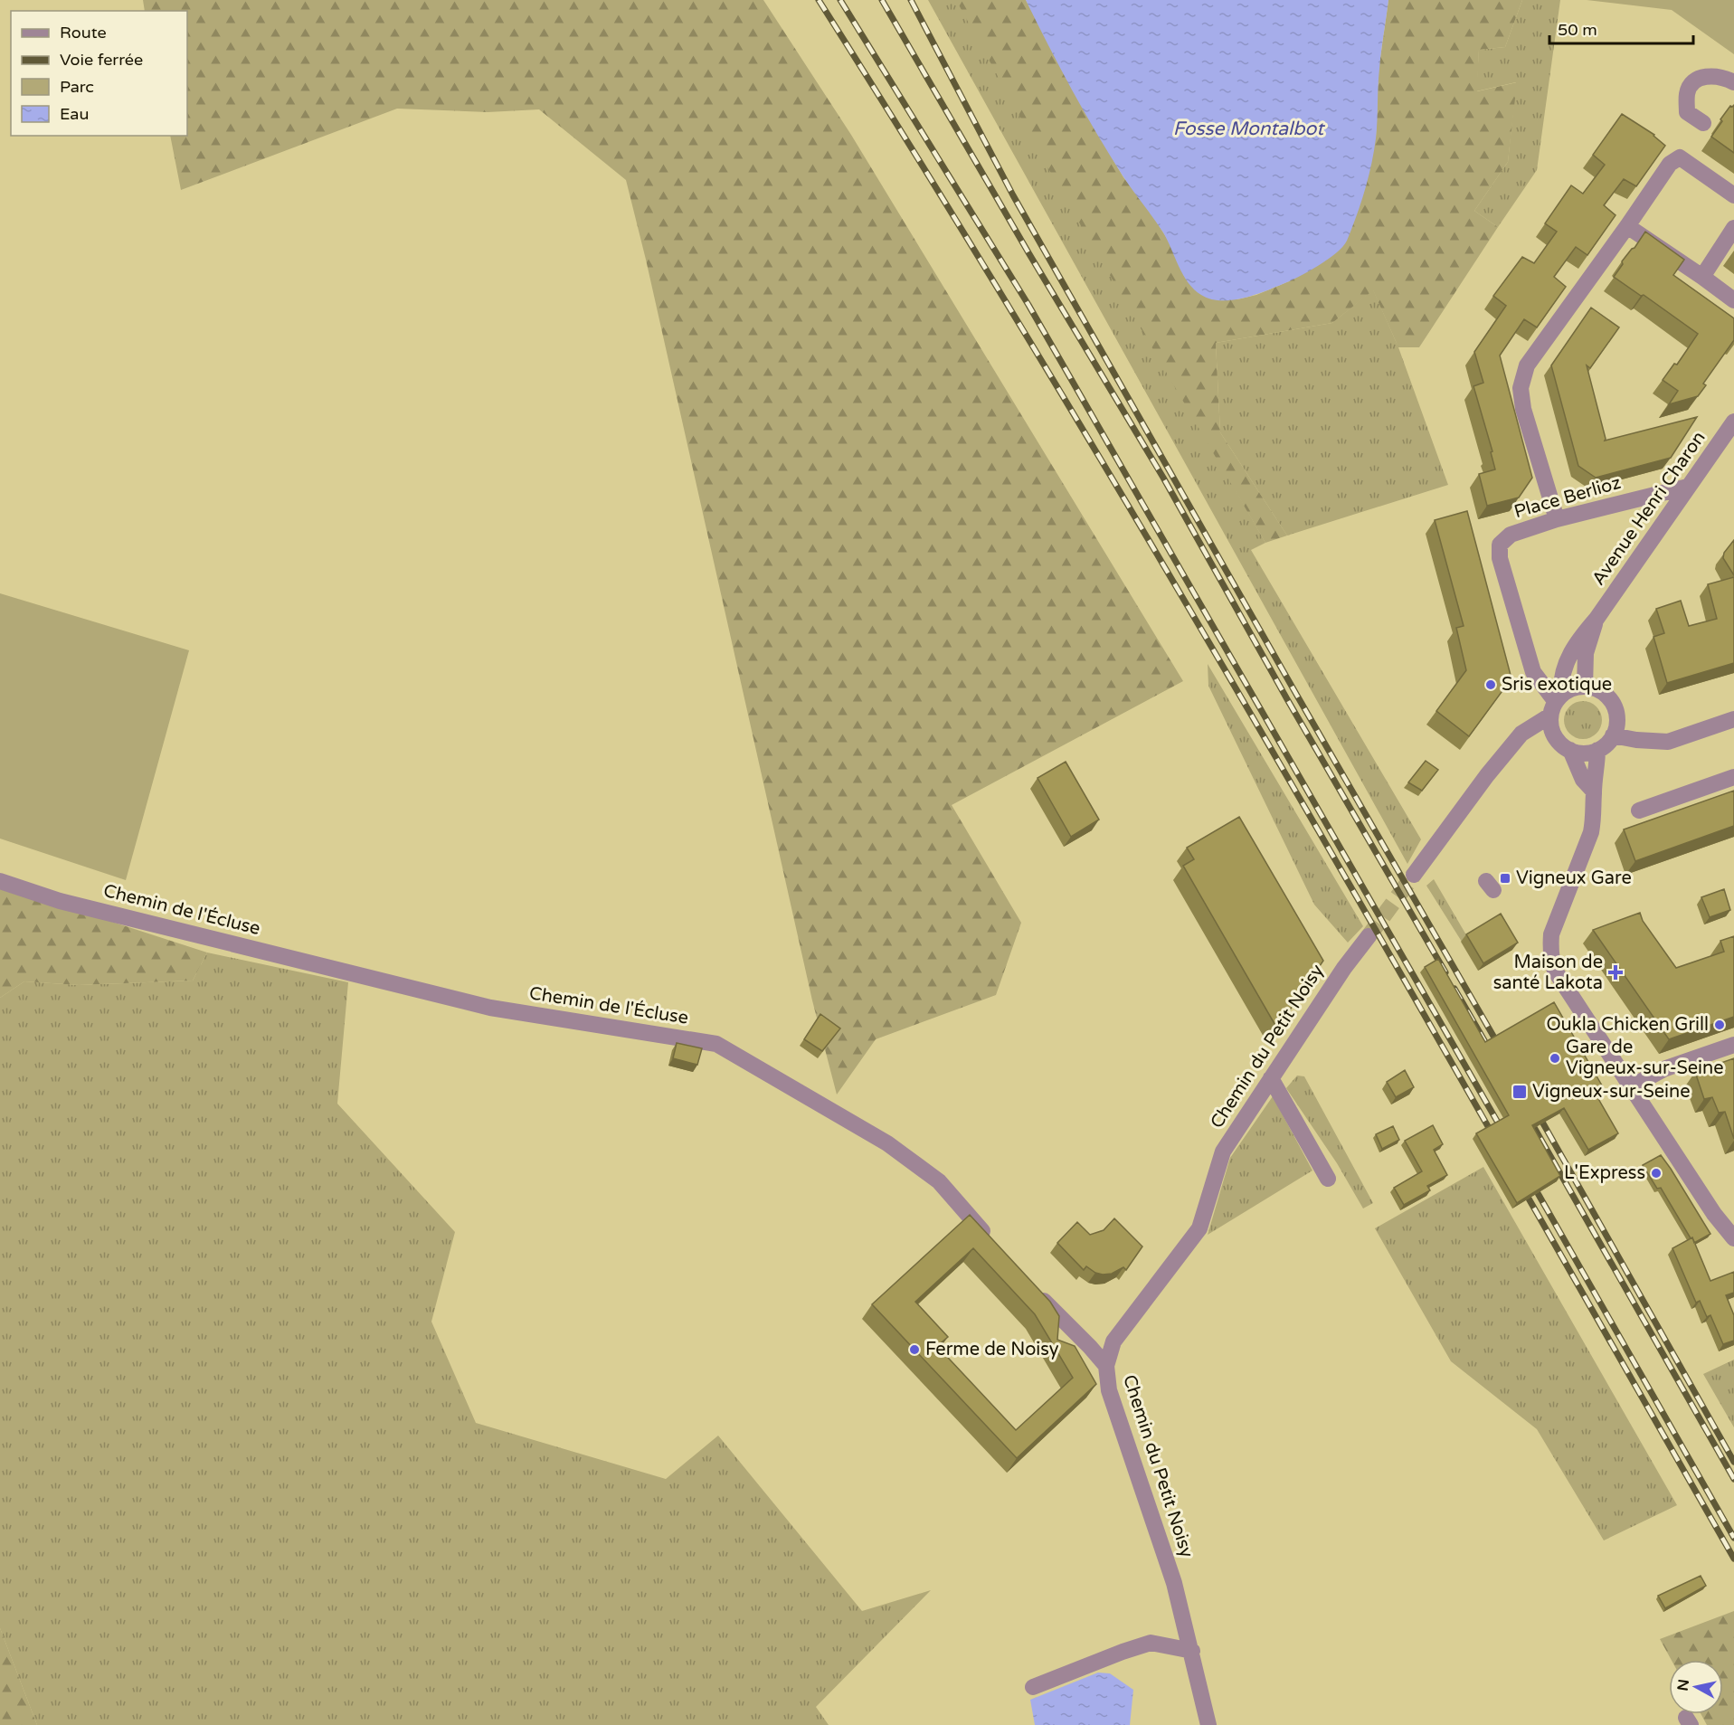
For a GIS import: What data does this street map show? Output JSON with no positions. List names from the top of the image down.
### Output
{
  "streets": {
    "street": [
      "Place Berlioz",
      "Avenue Henri Charon",
      "Chemin de l'Écluse",
      "Chemin du Petit Noisy"
    ]
  },
  "crossings": [
    ["Place Berlioz", "Avenue Henri Charon"]
  ],
  "water": ["Fosse Montalbot"],
  "places": {
    "other": [
      "Sris exotique",
      "Oukla Chicken Grill",
      "Gare de Vigneux-sur-Seine",
      "L'Express",
      "Ferme de Noisy"
    ],
    "transit": ["Vigneux Gare", "Vigneux-sur-Seine"],
    "health": ["Maison de santé Lakota"]
  },
  "legend": [
    "Route",
    "Voie ferrée",
    "Parc",
    "Eau"
  ],
  "scale_bar": "50 m",
  "north": "left"
}
